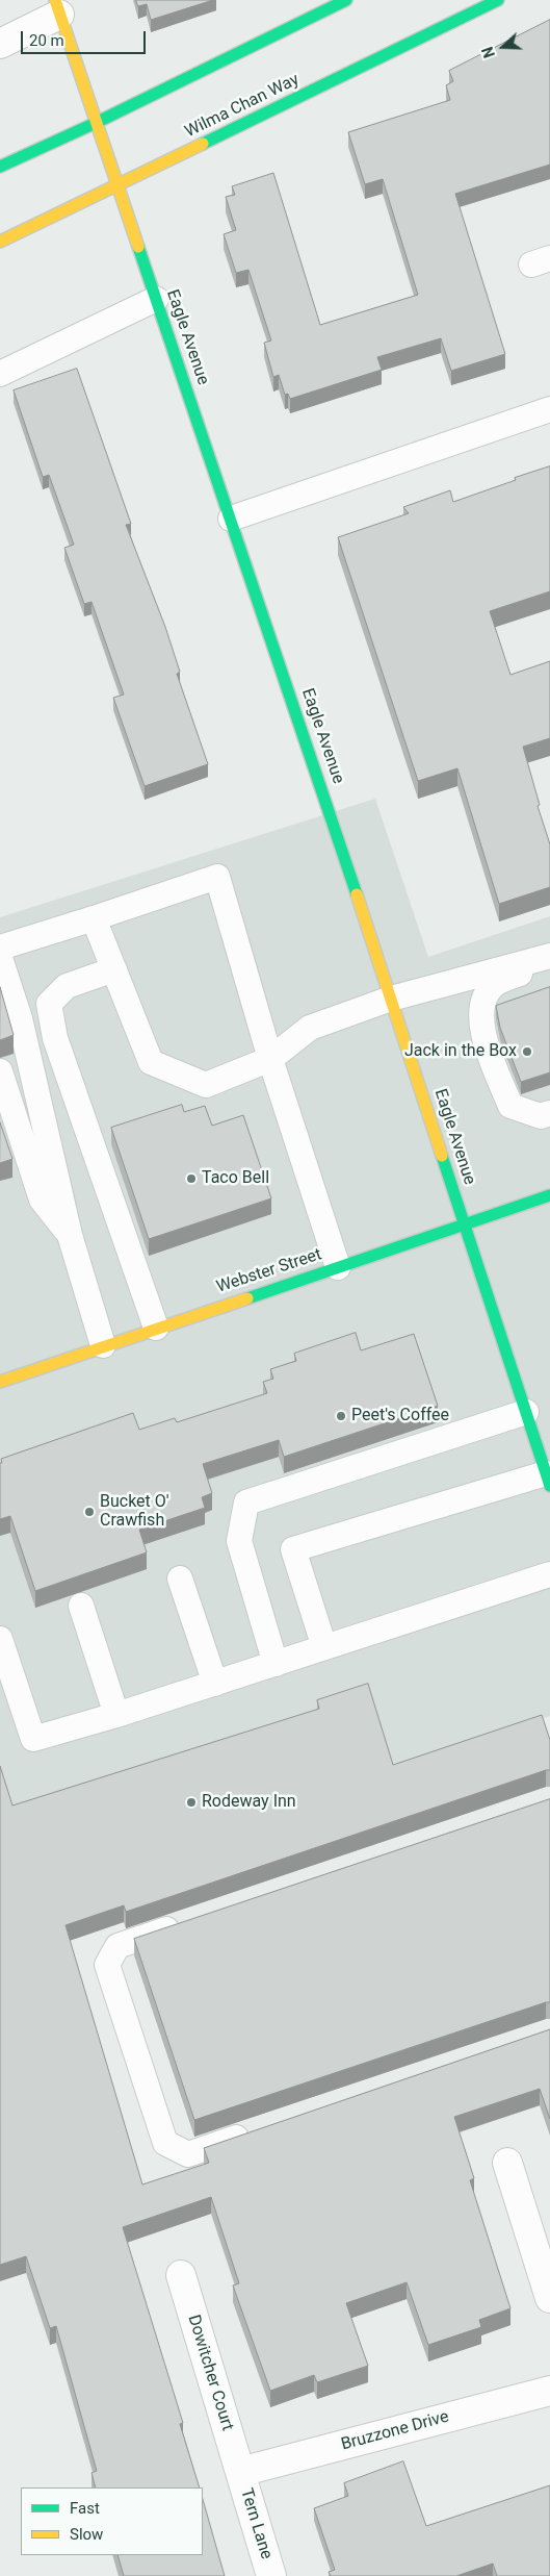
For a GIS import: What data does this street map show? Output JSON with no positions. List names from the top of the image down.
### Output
{
  "streets": {
    "street": [
      "Wilma Chan Way",
      "Eagle Avenue",
      "Webster Street",
      "Dowitcher Court",
      "Bruzzone Drive",
      "Tern Lane"
    ]
  },
  "crossings": [
    ["Wilma Chan Way", "Eagle Avenue"],
    ["Eagle Avenue", "Webster Street"],
    ["Dowitcher Court", "Bruzzone Drive"],
    ["Dowitcher Court", "Tern Lane"],
    ["Bruzzone Drive", "Tern Lane"]
  ],
  "places": [
    "Jack in the Box",
    "Taco Bell",
    "Peet's Coffee",
    "Bucket O' Crawfish",
    "Rodeway Inn"
  ],
  "legend": ["Fast", "Slow"],
  "scale_bar": "20 m",
  "north": "left"
}
